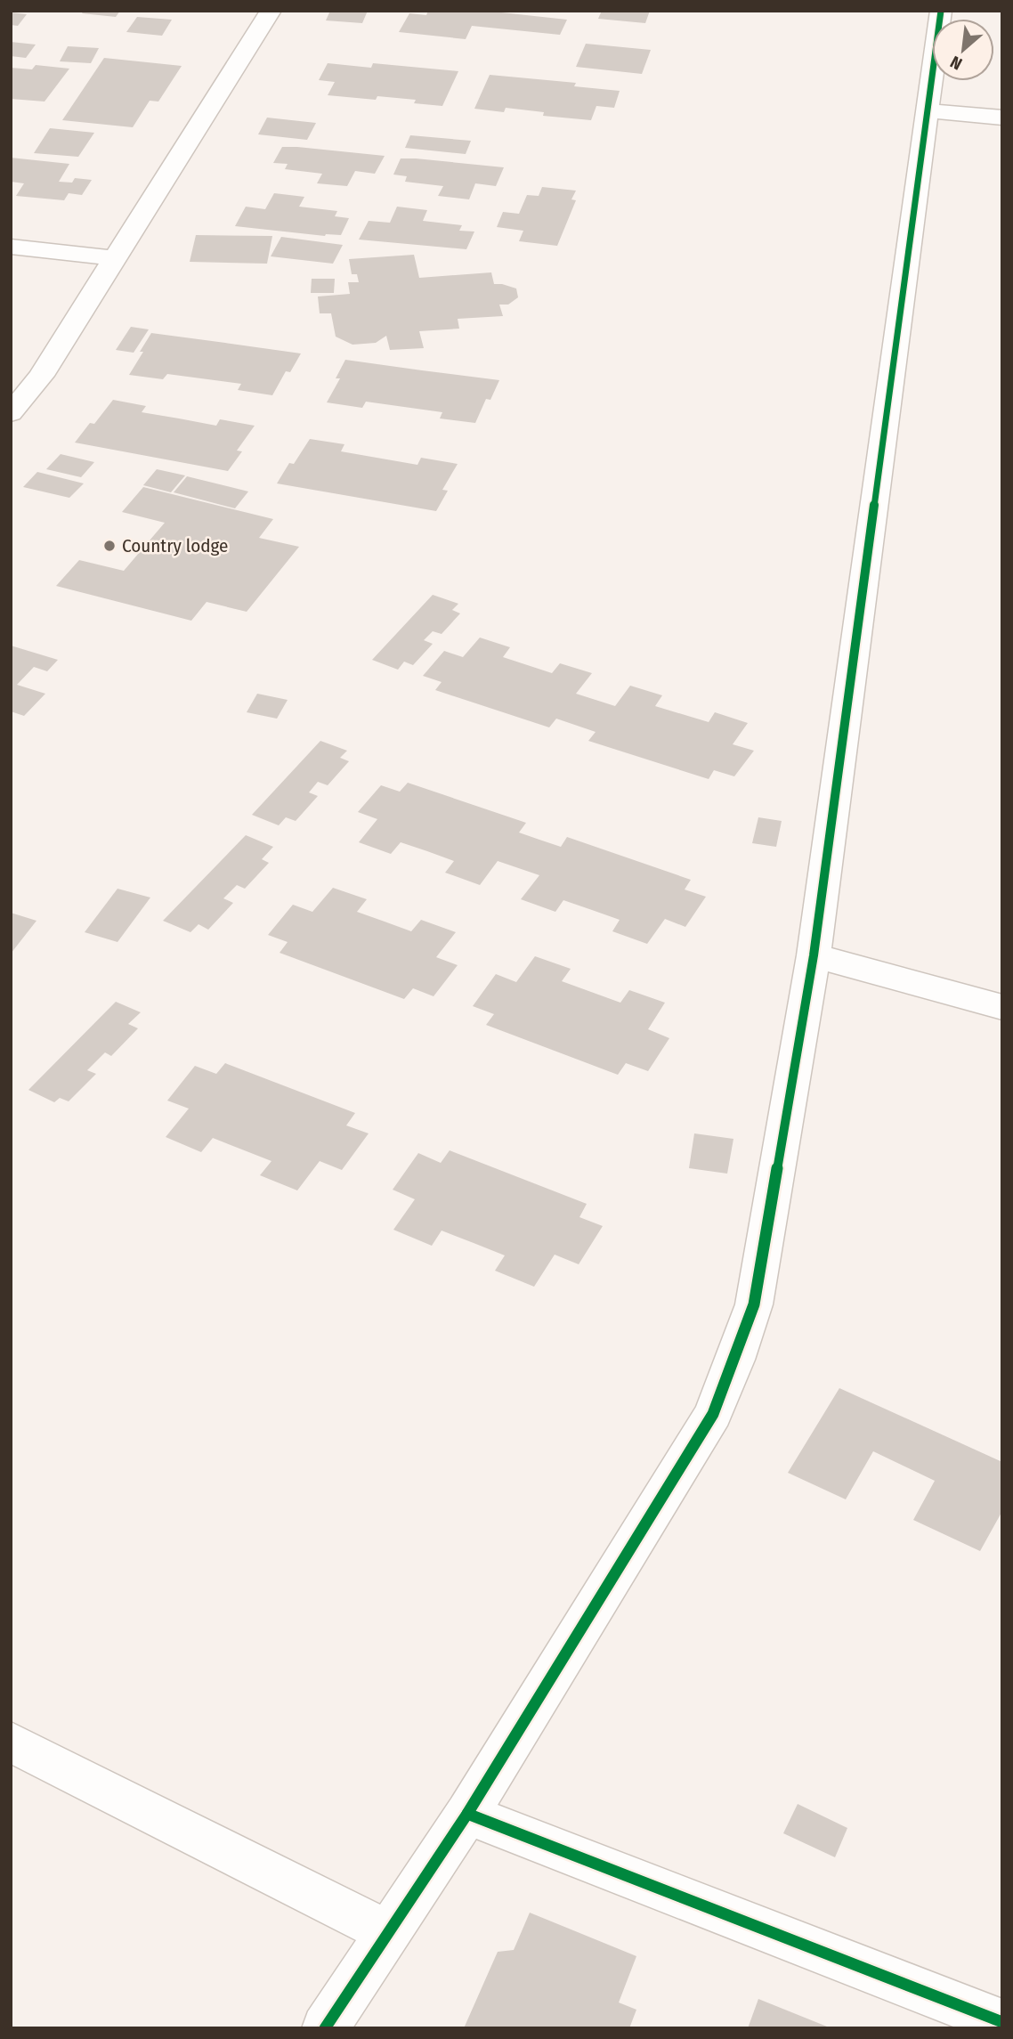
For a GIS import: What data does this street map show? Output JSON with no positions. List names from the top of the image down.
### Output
{
  "places": ["Country lodge"],
  "north": "bottom left"
}
